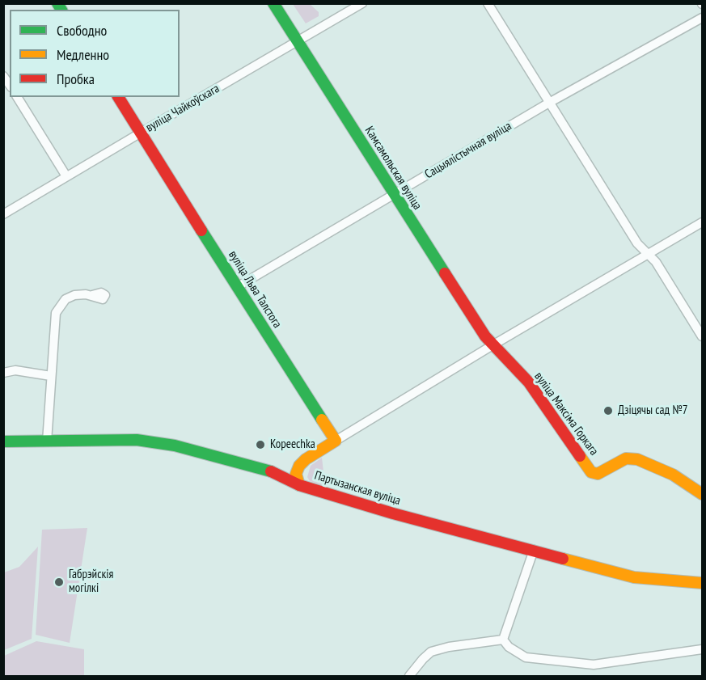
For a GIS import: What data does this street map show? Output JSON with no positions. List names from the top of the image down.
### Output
{
  "streets": {
    "main road": [
      "Камсамольская вуліца",
      "вуліца Льва Талстога",
      "вуліца Максіма Горкага",
      "Партызанская вуліца"
    ],
    "street": ["вуліца Чайкоўскага", "Сацыялістычная вуліца"]
  },
  "crossings": [
    ["вуліца Чайкоўскага", "Камсамольская вуліца"],
    ["вуліца Чайкоўскага", "вуліца Льва Талстога"],
    ["Сацыялістычная вуліца", "Камсамольская вуліца"],
    ["Сацыялістычная вуліца", "вуліца Льва Талстога"],
    ["Камсамольская вуліца", "вуліца Максіма Горкага"]
  ],
  "places": ["Дзіцячы сад №7", "Kopeechka", "Габрэйскія могілкі"],
  "legend": ["Свободно", "Медленно", "Пробка"]
}
